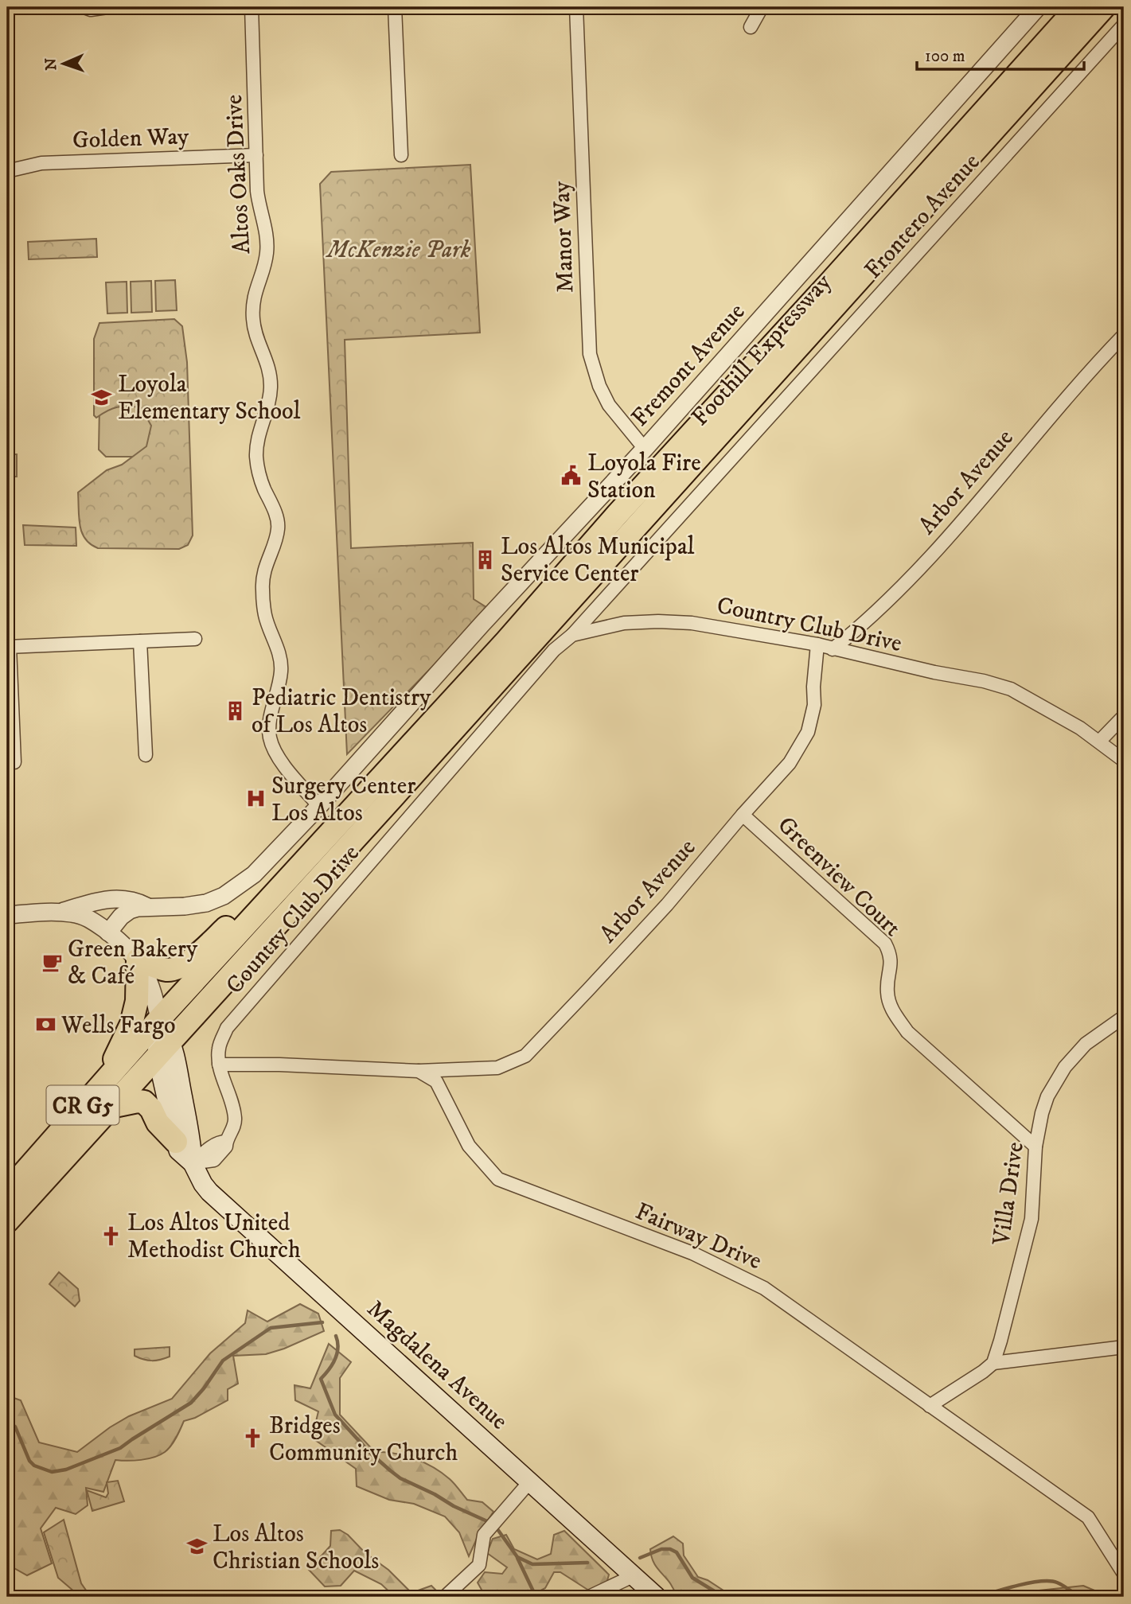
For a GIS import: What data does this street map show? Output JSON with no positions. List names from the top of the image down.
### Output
{
  "streets": {
    "highway": ["Foothill Expressway", "CR G5"],
    "main road": ["Magdalena Avenue"],
    "street": [
      "Golden Way",
      "Altos Oaks Drive",
      "Frontero Avenue",
      "Manor Way",
      "Fremont Avenue",
      "Arbor Avenue",
      "Country Club Drive",
      "Greenview Court",
      "Villa Drive",
      "Fairway Drive"
    ]
  },
  "crossings": [
    ["Golden Way", "Altos Oaks Drive"],
    ["Altos Oaks Drive", "Fremont Avenue"],
    ["Frontero Avenue", "Country Club Drive"],
    ["Manor Way", "Fremont Avenue"],
    ["Foothill Expressway", "Magdalena Avenue"],
    ["Arbor Avenue", "Country Club Drive"],
    ["Arbor Avenue", "Greenview Court"],
    ["Arbor Avenue", "Fairway Drive"],
    ["Country Club Drive", "Magdalena Avenue"],
    ["Greenview Court", "Villa Drive"]
  ],
  "parks": ["McKenzie Park"],
  "places": {
    "school or university": ["Loyola Elementary School", "Los Altos Christian Schools"],
    "public building": ["Loyola Fire Station"],
    "building": ["Los Altos Municipal Service Center", "Pediatric Dentistry of Los Altos"],
    "hospital": ["Surgery Center Los Altos"],
    "cafe": ["Green Bakery & Café"],
    "bank": ["Wells Fargo"],
    "church": ["Los Altos United Methodist Church", "Bridges Community Church"]
  },
  "scale_bar": "100 m",
  "north": "left"
}
